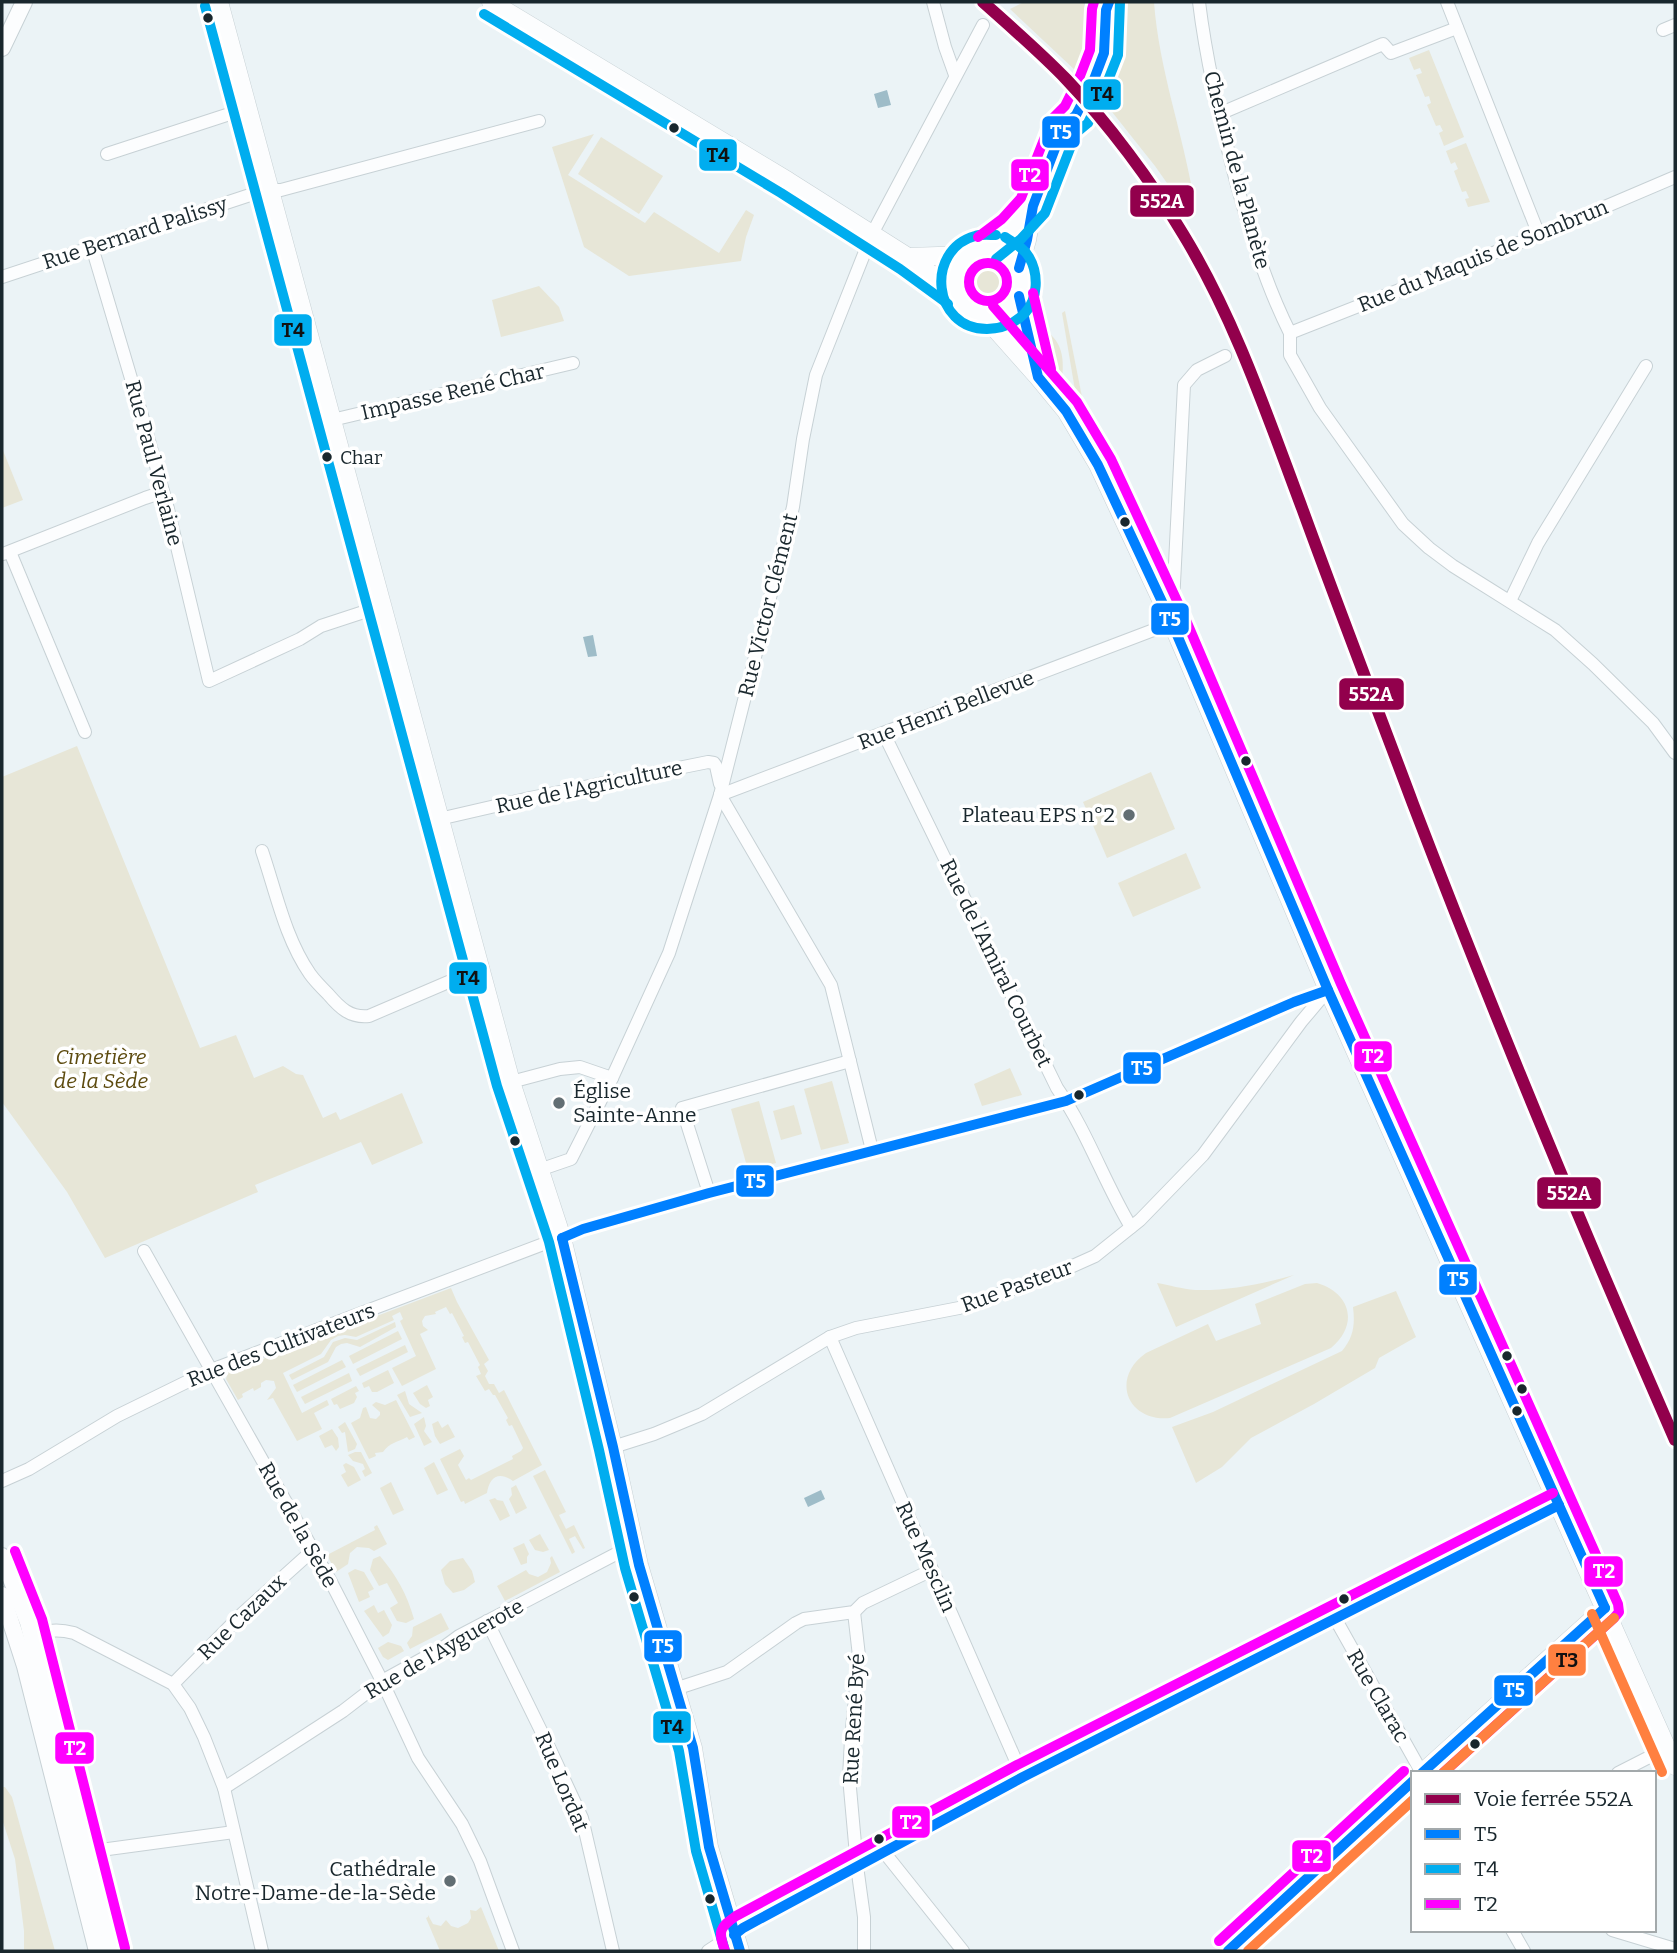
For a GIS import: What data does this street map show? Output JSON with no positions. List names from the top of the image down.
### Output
{
  "streets": {
    "street": [
      "Chemin de la Planète",
      "Rue Bernard Palissy",
      "Rue du Maquis de Sombrun",
      "Impasse René Char",
      "Rue Paul Verlaine",
      "Rue Victor Clément",
      "Rue Henri Bellevue",
      "Rue de l'Agriculture",
      "Rue de l'Amiral Courbet",
      "Rue Pasteur",
      "Rue des Cultivateurs",
      "Rue de la Sède",
      "Rue Mesclin",
      "Rue Cazaux",
      "Rue de l'Ayguerote",
      "Rue Clarac",
      "Rue René Byé",
      "Rue Lordat"
    ]
  },
  "crossings": [
    ["Chemin de la Planète", "Rue du Maquis de Sombrun"],
    ["Rue Bernard Palissy", "Rue Paul Verlaine"],
    ["Rue Victor Clément", "Rue Henri Bellevue"],
    ["Rue Victor Clément", "Rue de l'Agriculture"],
    ["Rue Henri Bellevue", "Rue de l'Agriculture"],
    ["Rue Henri Bellevue", "Rue de l'Amiral Courbet"],
    ["Rue de l'Amiral Courbet", "Rue Pasteur"],
    ["Rue de l'Amiral Courbet", "Rue des Cultivateurs"],
    ["Rue Pasteur", "Rue des Cultivateurs"],
    ["Rue Pasteur", "Rue Mesclin"],
    ["Rue des Cultivateurs", "Rue de la Sède"],
    ["Rue de la Sède", "Rue Cazaux"],
    ["Rue de la Sède", "Rue de l'Ayguerote"],
    ["Rue de l'Ayguerote", "Rue Lordat"]
  ],
  "parks": ["Cimetière de la Sède"],
  "places": [
    "Char",
    "Plateau EPS n°2",
    "Église Sainte-Anne",
    "Cathédrale Notre-Dame-de-la-Sède"
  ],
  "lines": [
    "rail line 552A",
    "transit line T5",
    "transit line T4",
    "transit line T2",
    "transit line T3"
  ],
  "legend": [
    "Voie ferrée 552A",
    "T5",
    "T4",
    "T2"
  ]
}
